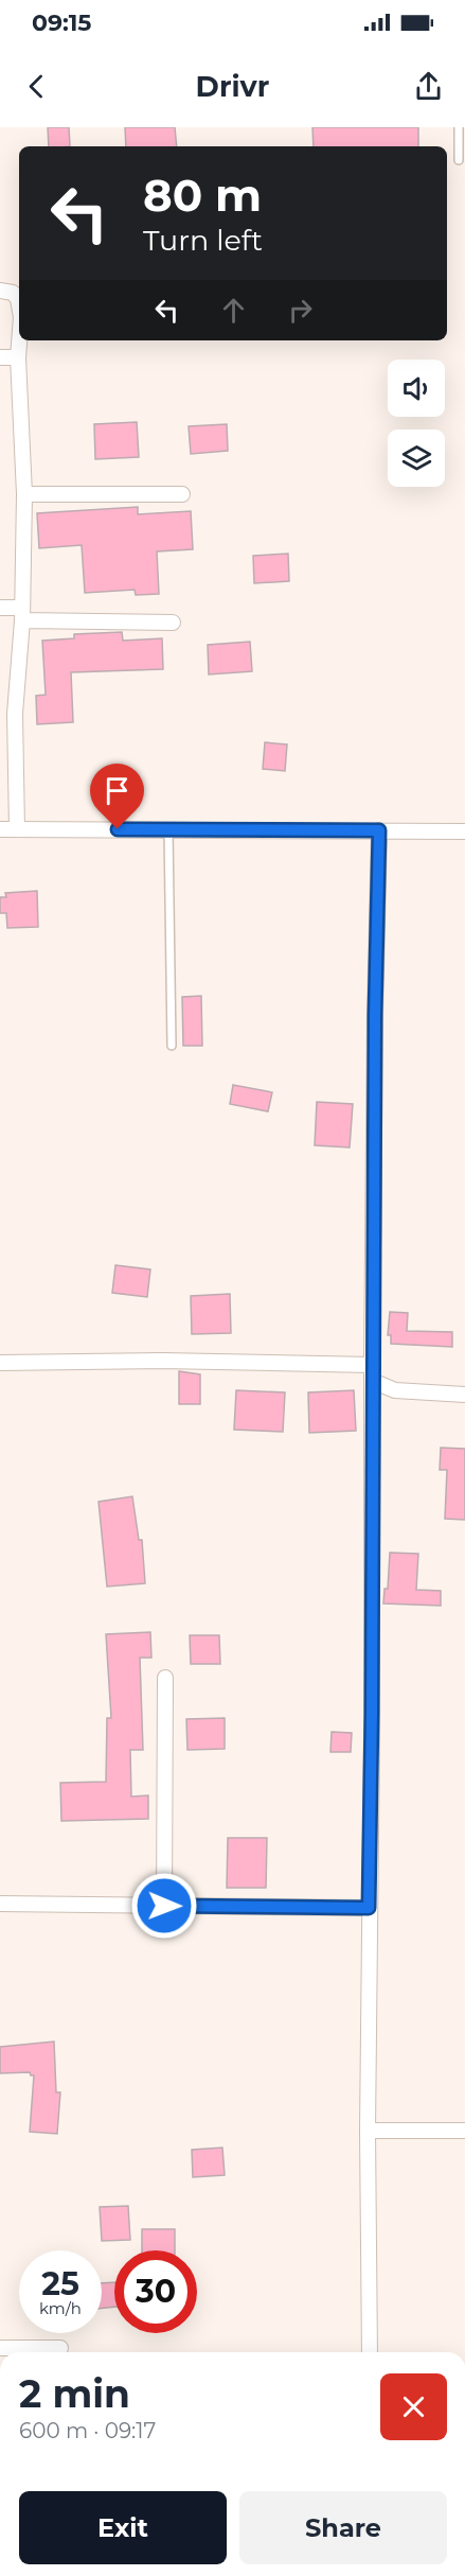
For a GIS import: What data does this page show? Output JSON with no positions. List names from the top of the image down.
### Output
{
  "page": {
    "status": "09:15",
    "header": "Drivr",
    "turn": ["80 m", "Turn left"],
    "speed": "25 km/h",
    "limit": "30",
    "heading": ["2 min", "600 m · 09:17"],
    "buttons": ["Exit", "Share"]
  }
}
